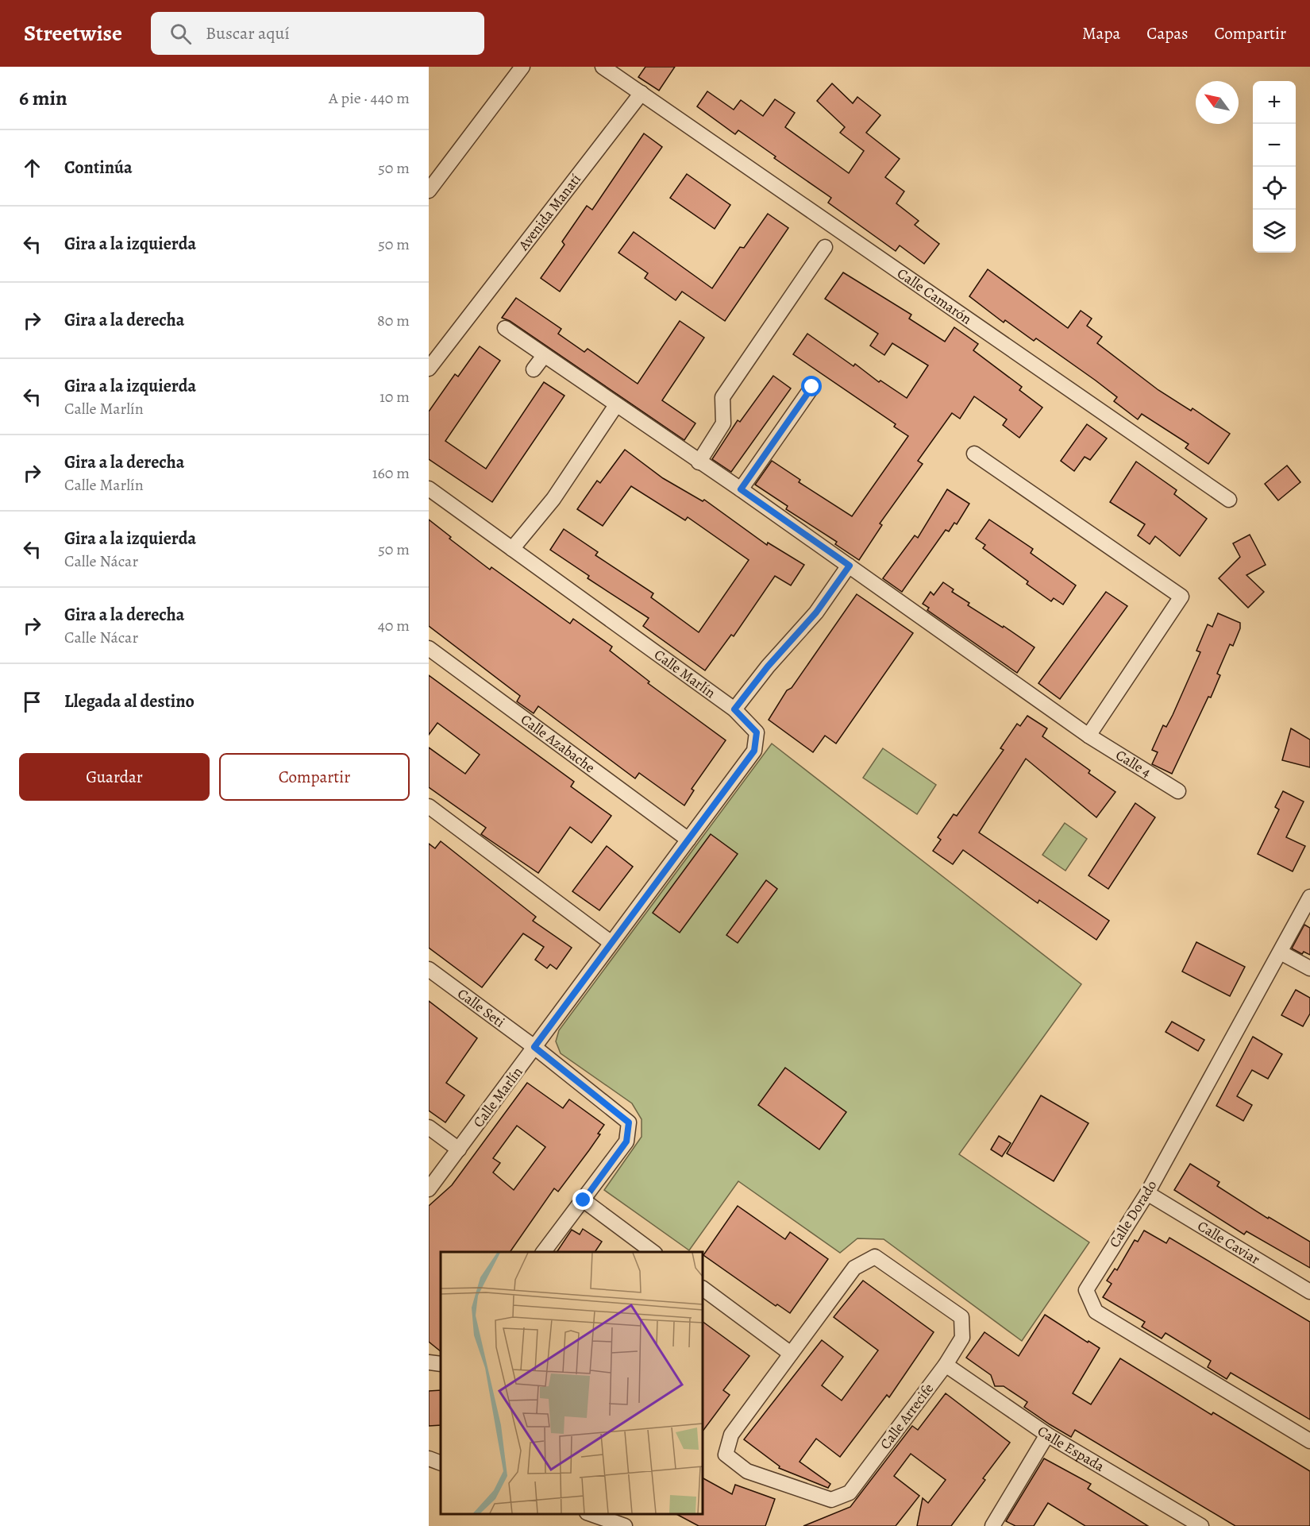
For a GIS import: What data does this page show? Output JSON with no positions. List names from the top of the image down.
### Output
{
  "streets": {
    "street": [
      "Avenida Manatí",
      "Calle Camarón",
      "Calle Marlín",
      "Calle Azabache",
      "Calle 4",
      "Calle Seti",
      "Calle Dorado",
      "Calle Caviar",
      "Calle Arrecife",
      "Calle Espada"
    ]
  },
  "crossings": [
    ["Avenida Manatí", "Calle Camarón"],
    ["Calle Marlín", "Calle Azabache"],
    ["Calle Marlín", "Calle Seti"],
    ["Calle Dorado", "Calle Caviar"],
    ["Calle Arrecife", "Calle Espada"]
  ],
  "north": "top left",
  "page": {
    "header": "Streetwise",
    "search": "Buscar aquí",
    "nav": ["Mapa", "Capas", "Compartir"],
    "heading": ["6 min", "A pie · 440 m"],
    "map_buttons": ["+", "−"],
    "list": [
      ["Continúa", "50 m"],
      ["Gira a la izquierda", "50 m"],
      ["Gira a la derecha", "80 m"],
      ["Gira a la izquierda", "Calle Marlín", "10 m"],
      ["Gira a la derecha", "Calle Marlín", "160 m"],
      ["Gira a la izquierda", "Calle Nácar", "50 m"],
      ["Gira a la derecha", "Calle Nácar", "40 m"],
      "Llegada al destino"
    ],
    "buttons": ["Guardar", "Compartir"]
  }
}
